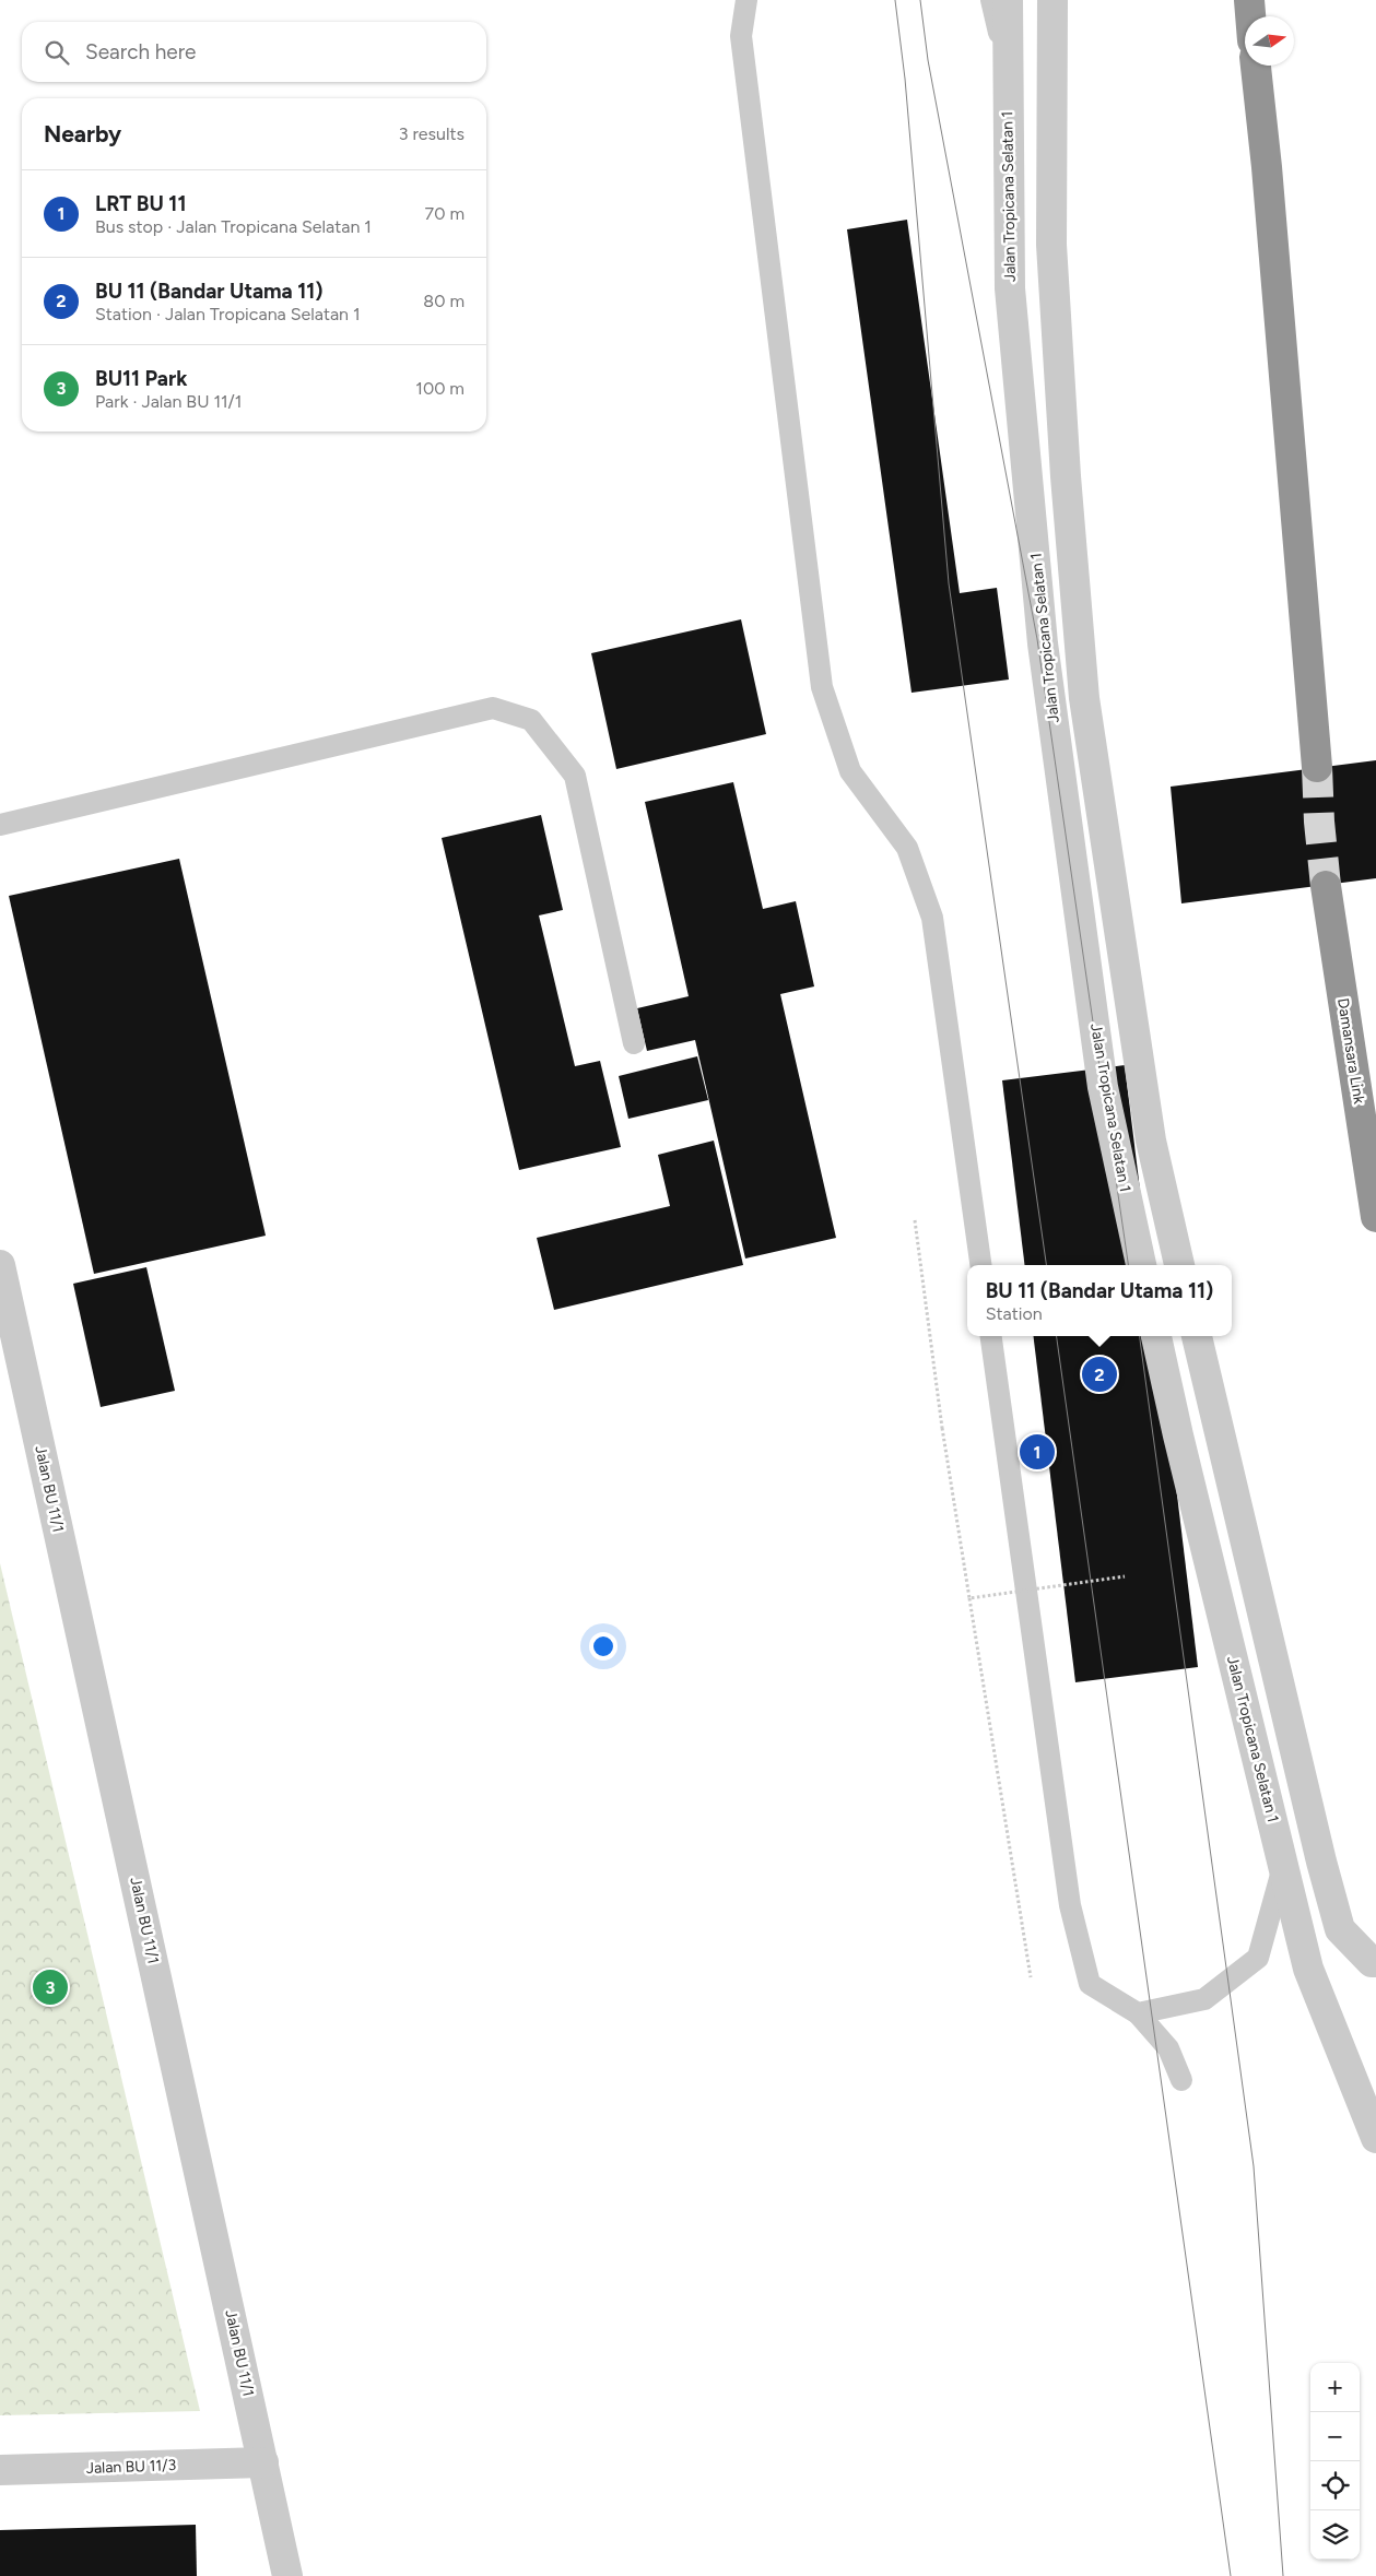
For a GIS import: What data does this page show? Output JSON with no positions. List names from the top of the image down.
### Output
{
  "streets": {
    "highway": ["Damansara Link"],
    "street": ["Jalan Tropicana Selatan 1", "Jalan BU 11/1", "Jalan BU 11/3"]
  },
  "crossings": [
    ["Jalan BU 11/1", "Jalan BU 11/3"]
  ],
  "north": "right",
  "page": {
    "search": "Search here",
    "heading": ["Nearby", "3 results"],
    "list": [
      {
        "mark": "1",
        "name": "LRT BU 11",
        "note": "Bus stop · Jalan Tropicana Selatan 1",
        "value": "70 m"
      },
      {
        "mark": "2",
        "name": "BU 11 (Bandar Utama 11)",
        "note": "Station · Jalan Tropicana Selatan 1",
        "value": "80 m"
      },
      {
        "mark": "3",
        "name": "BU11 Park",
        "note": "Park · Jalan BU 11/1",
        "value": "100 m"
      }
    ],
    "popup": ["BU 11 (Bandar Utama 11)", "Station"],
    "pins": ["2", "1", "3"],
    "map_buttons": ["+", "−"]
  }
}
